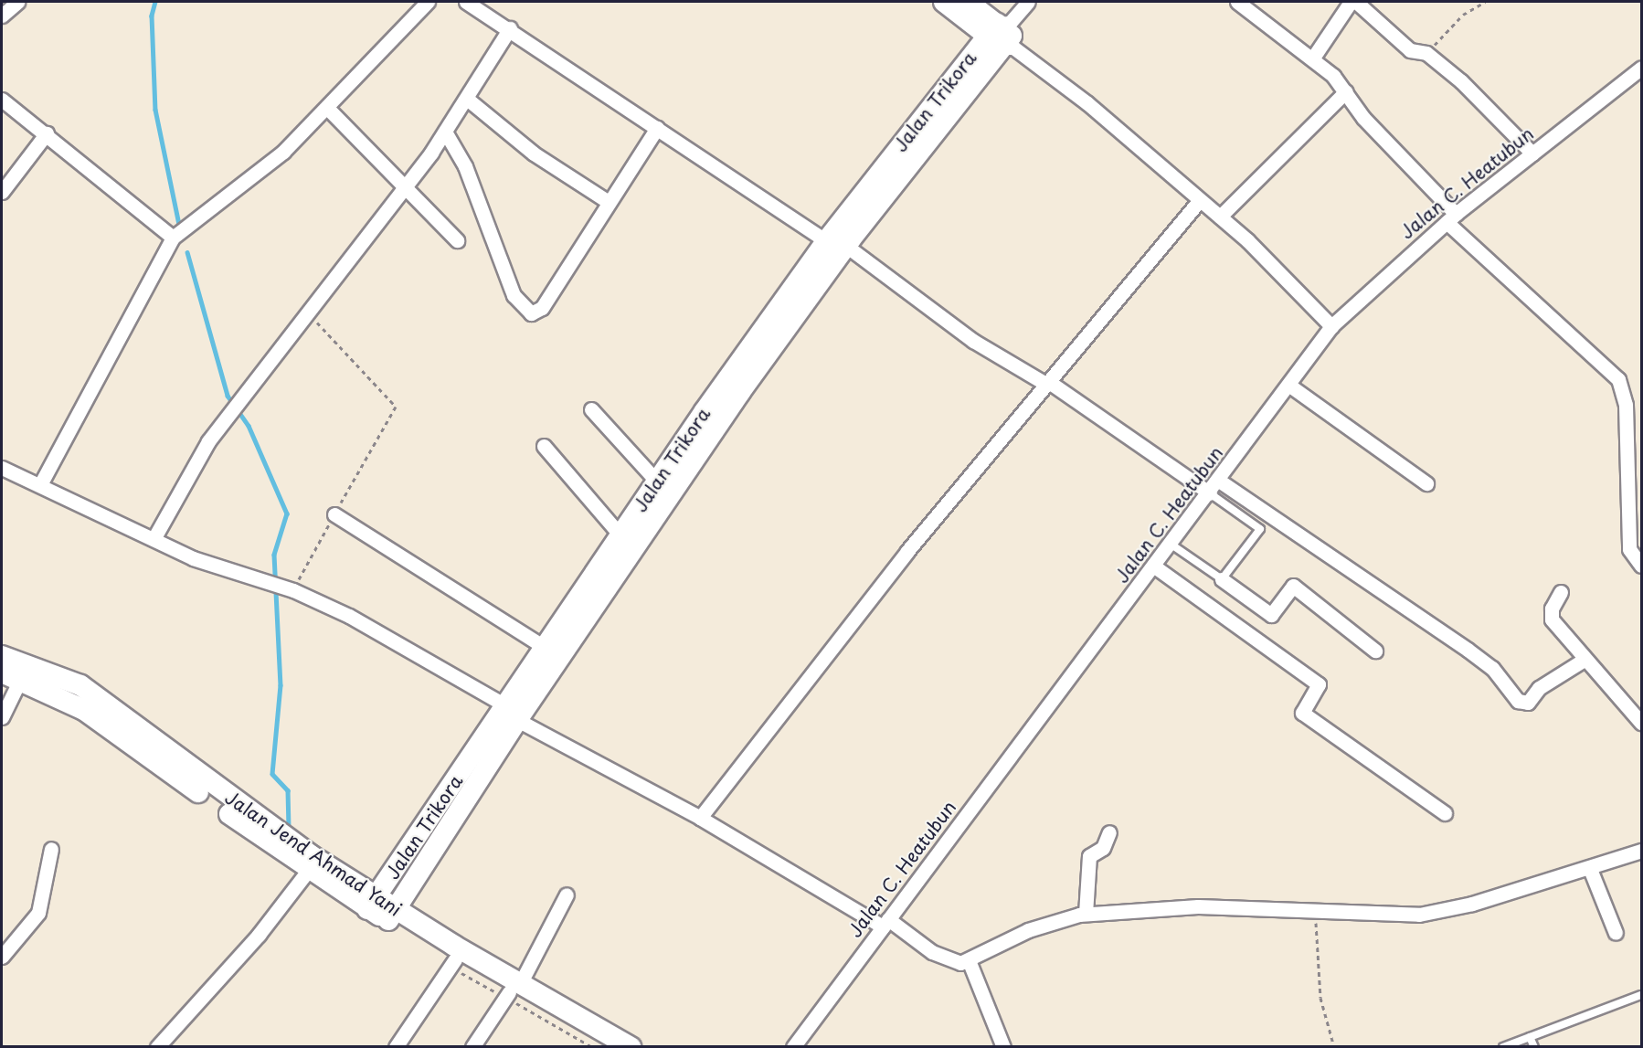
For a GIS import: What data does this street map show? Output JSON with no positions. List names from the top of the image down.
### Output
{
  "streets": {
    "main road": ["Jalan Trikora", "Jalan Jend Ahmad Yani"],
    "street": ["Jalan C. Heatubun"]
  },
  "crossings": [
    ["Jalan Trikora", "Jalan Jend Ahmad Yani"]
  ]
}
